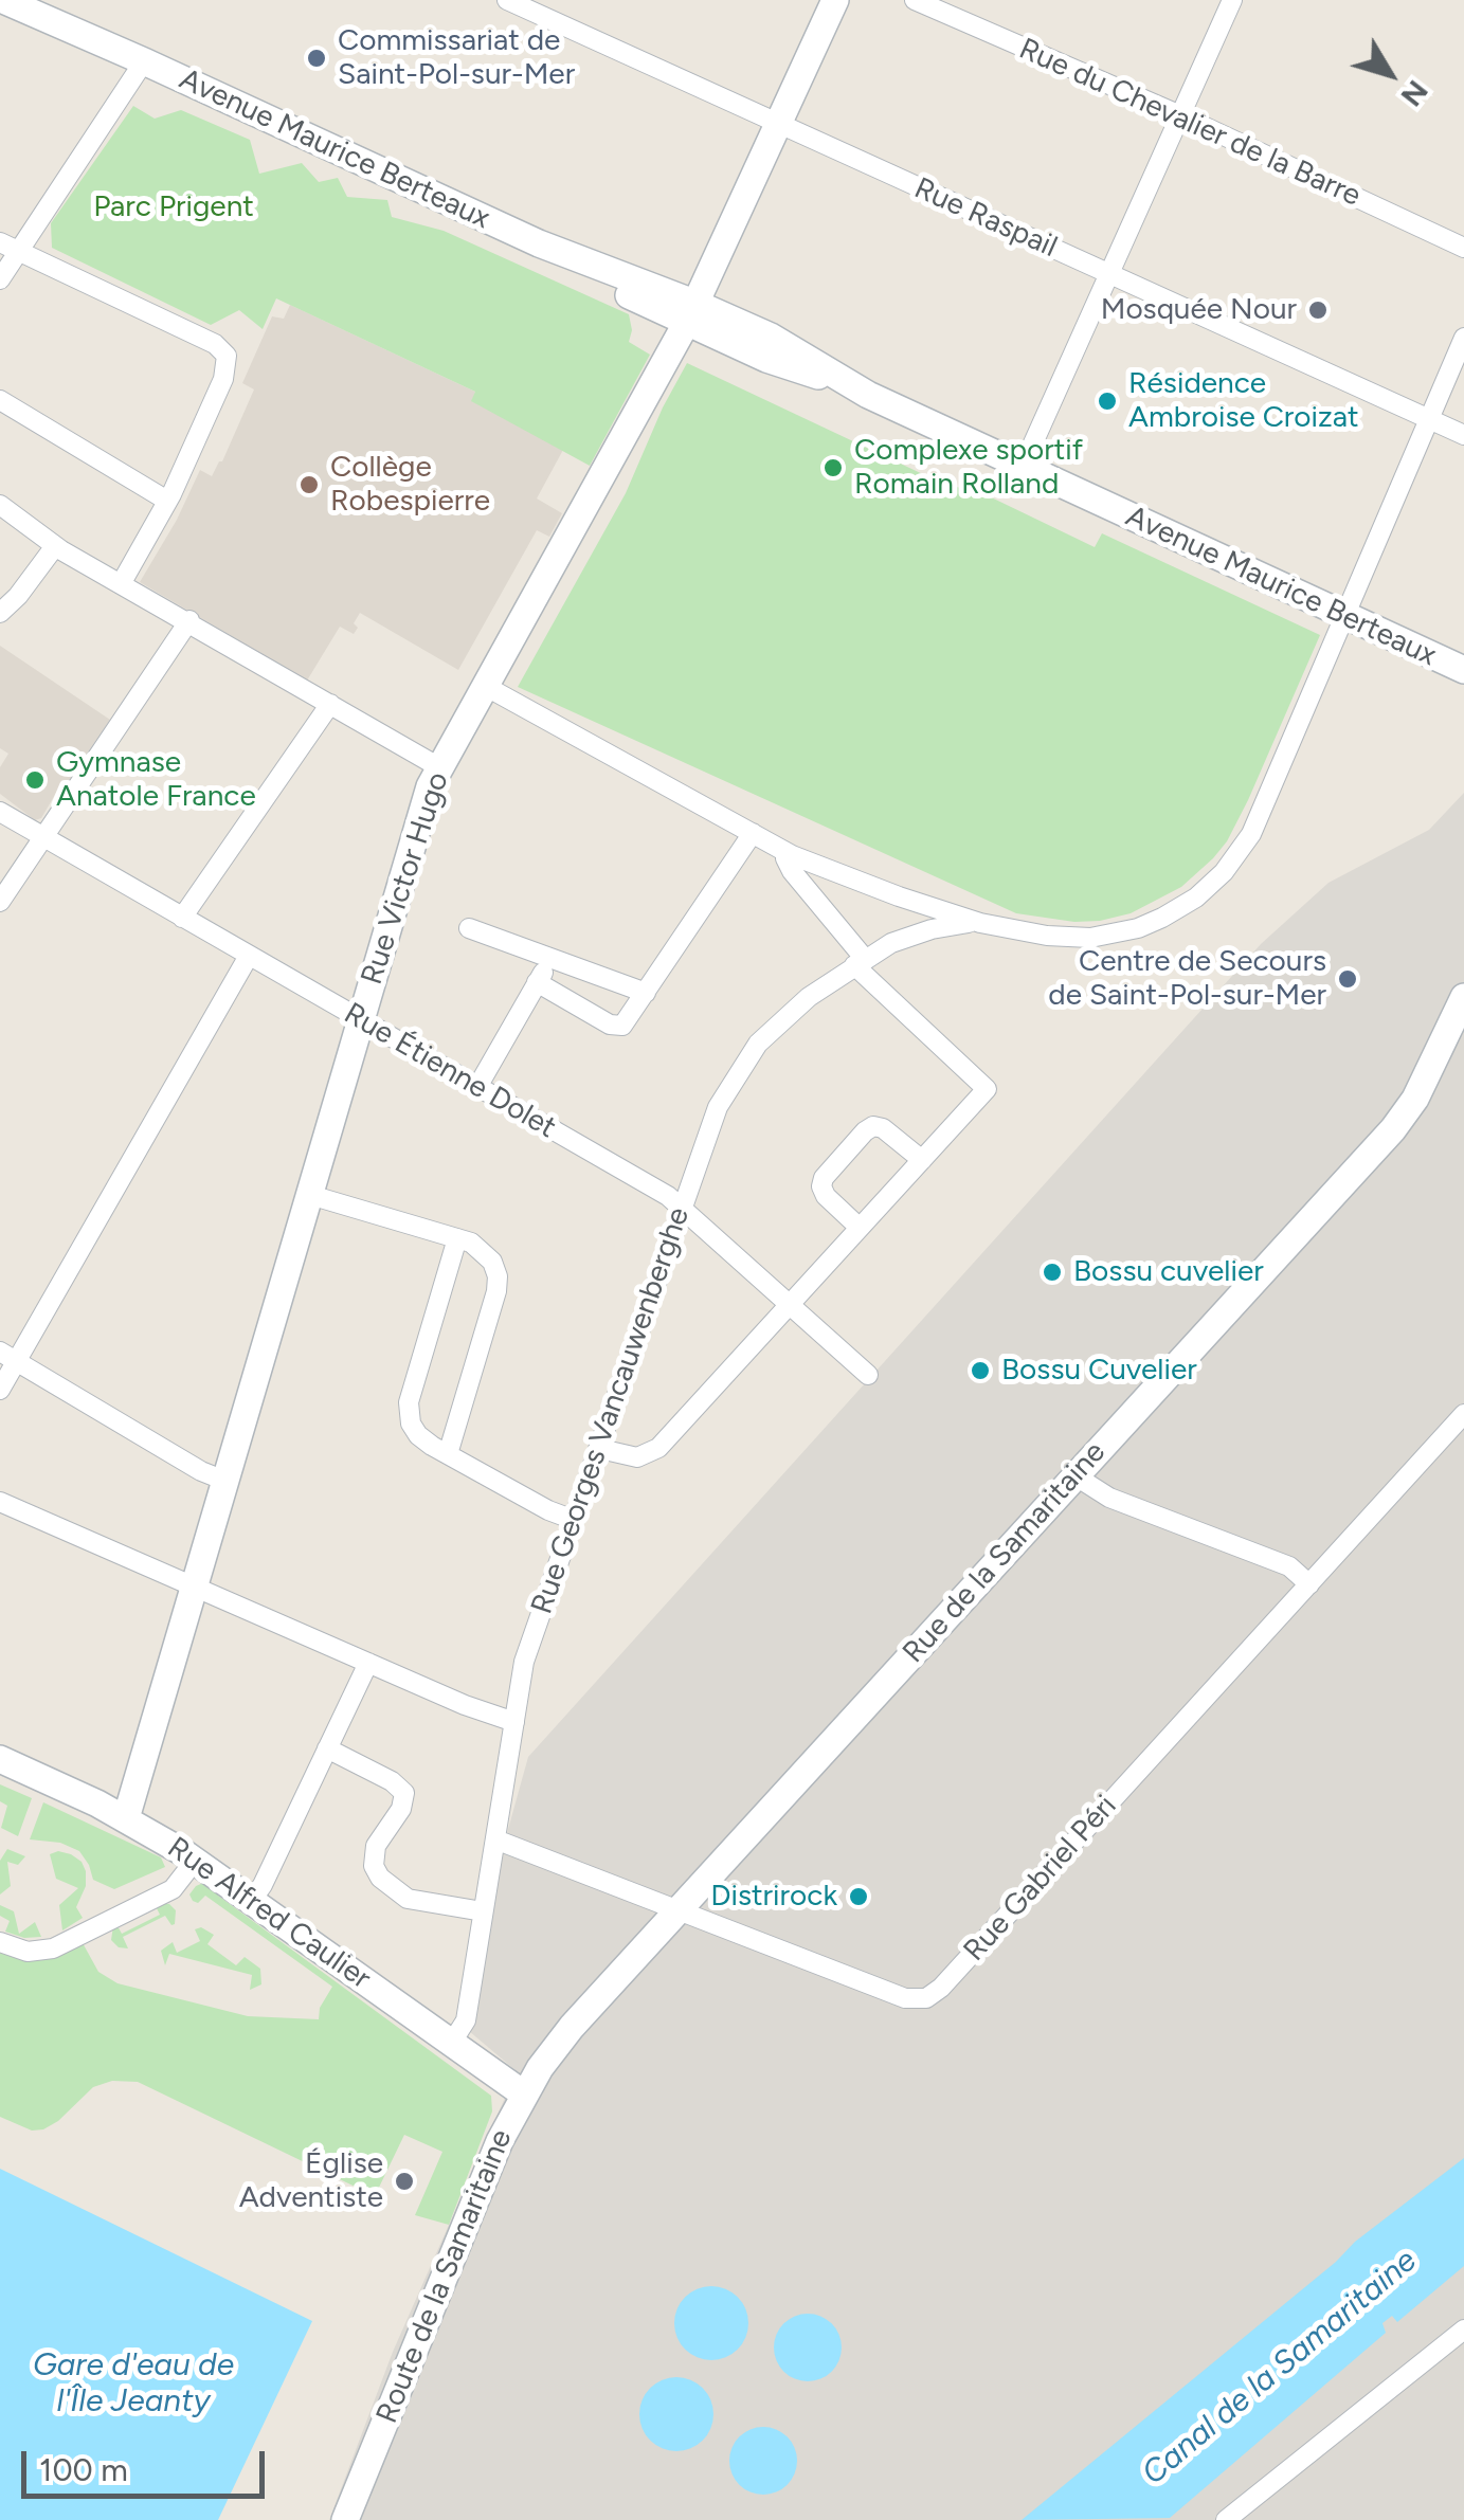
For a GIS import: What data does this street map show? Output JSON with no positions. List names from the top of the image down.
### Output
{
  "streets": {
    "street": [
      "Rue du Chevalier de la Barre",
      "Avenue Maurice Berteaux",
      "Rue Raspail",
      "Rue Victor Hugo",
      "Rue Étienne Dolet",
      "Rue Georges Vancauwenberghe",
      "Rue de la Samaritaine",
      "Rue Gabriel Péri",
      "Rue Alfred Caulier",
      "Route de la Samaritaine"
    ]
  },
  "crossings": [
    ["Avenue Maurice Berteaux", "Rue Victor Hugo"],
    ["Rue Raspail", "Rue Victor Hugo"],
    ["Rue Victor Hugo", "Rue Étienne Dolet"],
    ["Rue Victor Hugo", "Rue Alfred Caulier"],
    ["Rue Étienne Dolet", "Rue Georges Vancauwenberghe"],
    ["Rue Georges Vancauwenberghe", "Rue Gabriel Péri"],
    ["Rue Georges Vancauwenberghe", "Rue Alfred Caulier"],
    ["Rue de la Samaritaine", "Rue Gabriel Péri"],
    ["Rue de la Samaritaine", "Rue Alfred Caulier"],
    ["Rue de la Samaritaine", "Route de la Samaritaine"],
    ["Rue Alfred Caulier", "Route de la Samaritaine"]
  ],
  "water": ["Gare d'eau de l'Île Jeanty", "Canal de la Samaritaine"],
  "parks": ["Parc Prigent"],
  "places": [
    "Commissariat de Saint-Pol-sur-Mer",
    "Mosquée Nour",
    "Résidence Ambroise Croizat",
    "Complexe sportif Romain Rolland",
    "Collège Robespierre",
    "Gymnase Anatole France",
    "Centre de Secours de Saint-Pol-sur-Mer",
    "Bossu cuvelier",
    "Bossu Cuvelier",
    "Distrirock",
    "Église Adventiste"
  ],
  "scale_bar": "100 m",
  "north": "bottom right"
}
